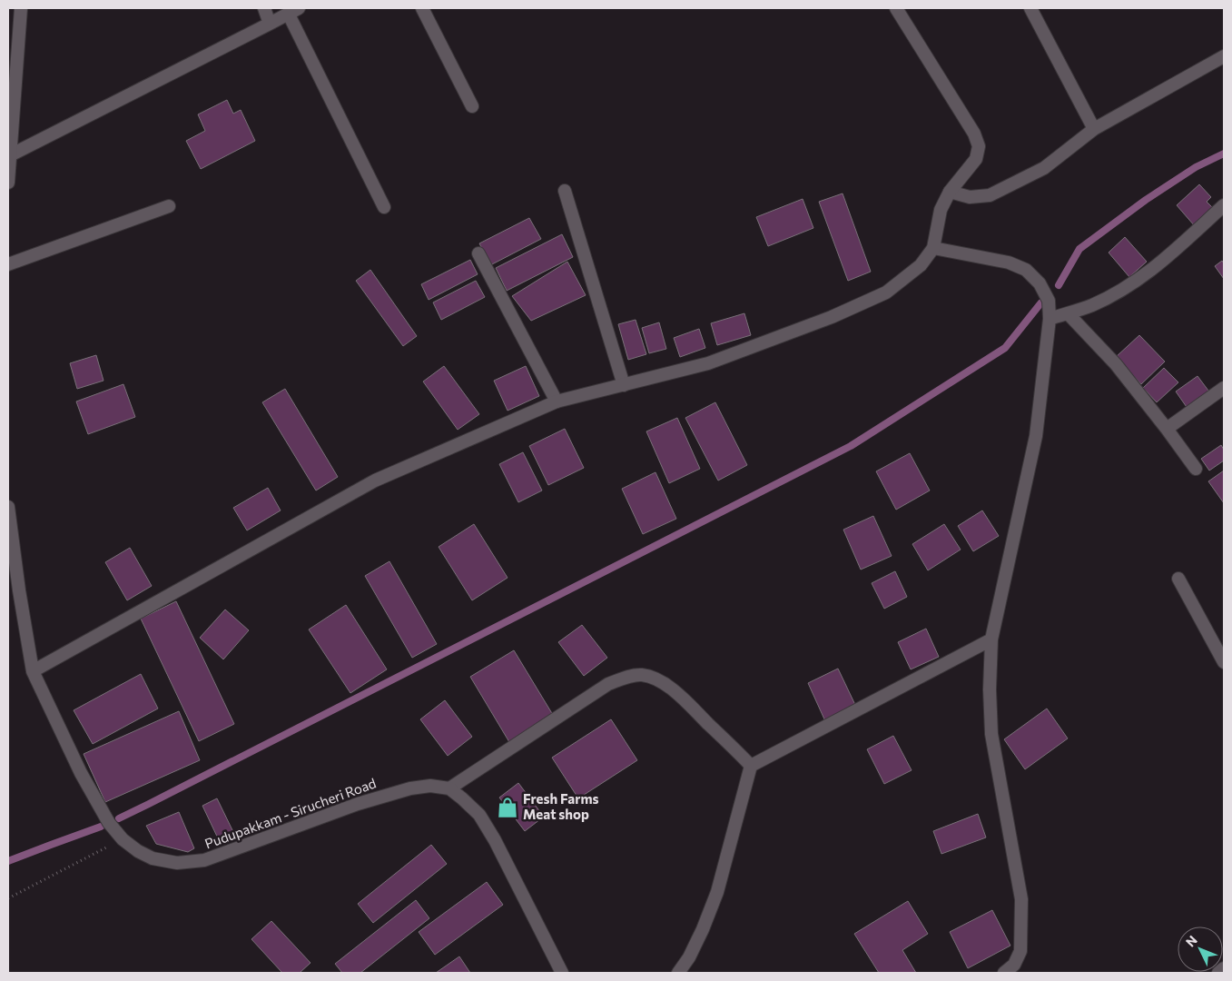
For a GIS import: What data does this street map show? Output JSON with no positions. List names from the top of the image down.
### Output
{
  "streets": {
    "street": ["Pudupakkam - Sirucheri Road"]
  },
  "places": {
    "shop": ["Fresh Farms Meat shop"]
  },
  "north": "top left"
}
